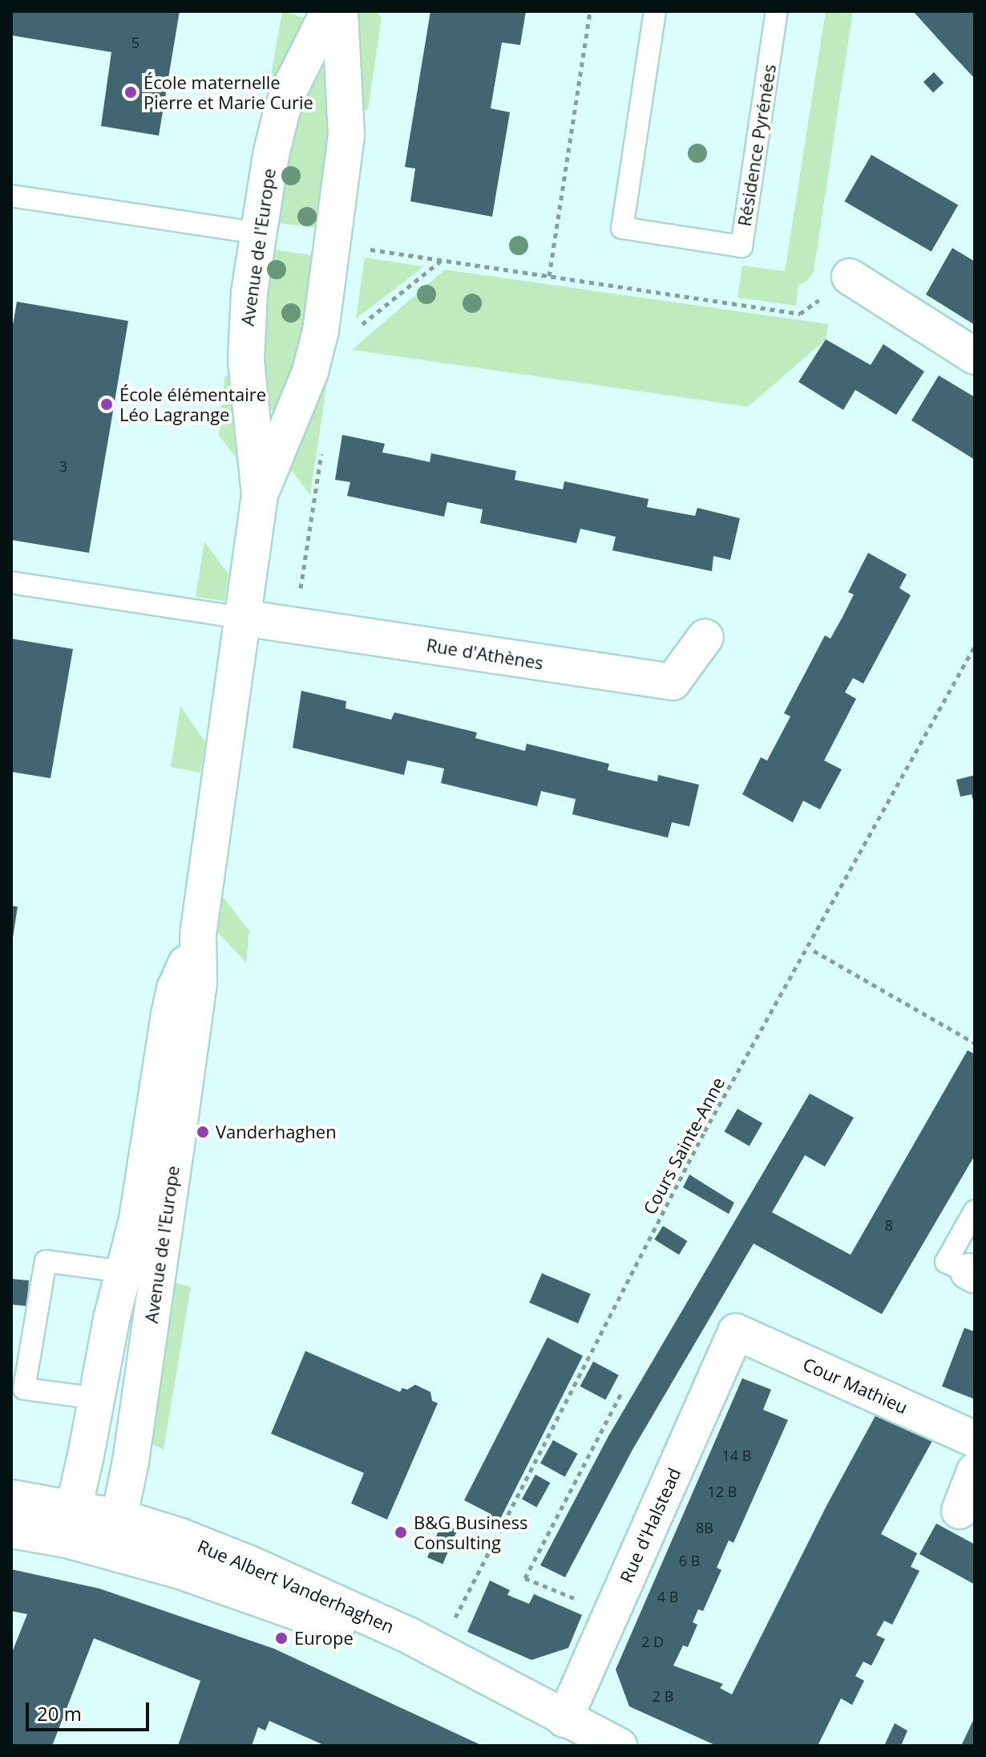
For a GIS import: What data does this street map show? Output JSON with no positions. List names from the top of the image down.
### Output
{
  "streets": {
    "street": [
      "Avenue de l'Europe",
      "Rue d'Athènes",
      "Cour Mathieu",
      "Rue d'Halstead",
      "Rue Albert Vanderhaghen"
    ],
    "lane": ["Résidence Pyrénées"],
    "path": ["Cours Sainte-Anne"]
  },
  "crossings": [
    ["Avenue de l'Europe", "Rue d'Athènes"],
    ["Avenue de l'Europe", "Rue Albert Vanderhaghen"],
    ["Cours Sainte-Anne", "Rue Albert Vanderhaghen"],
    ["Cour Mathieu", "Rue d'Halstead"],
    ["Rue d'Halstead", "Rue Albert Vanderhaghen"]
  ],
  "places": [
    "École maternelle Pierre et Marie Curie",
    "École élémentaire Léo Lagrange",
    "Vanderhaghen",
    "B&G Business Consulting",
    "Europe"
  ],
  "house_numbers": [
    "5",
    "3",
    "8",
    "14 B",
    "12 B",
    "8B",
    "6 B",
    "4 B",
    "2 D",
    "2 B"
  ],
  "scale_bar": "20 m"
}
